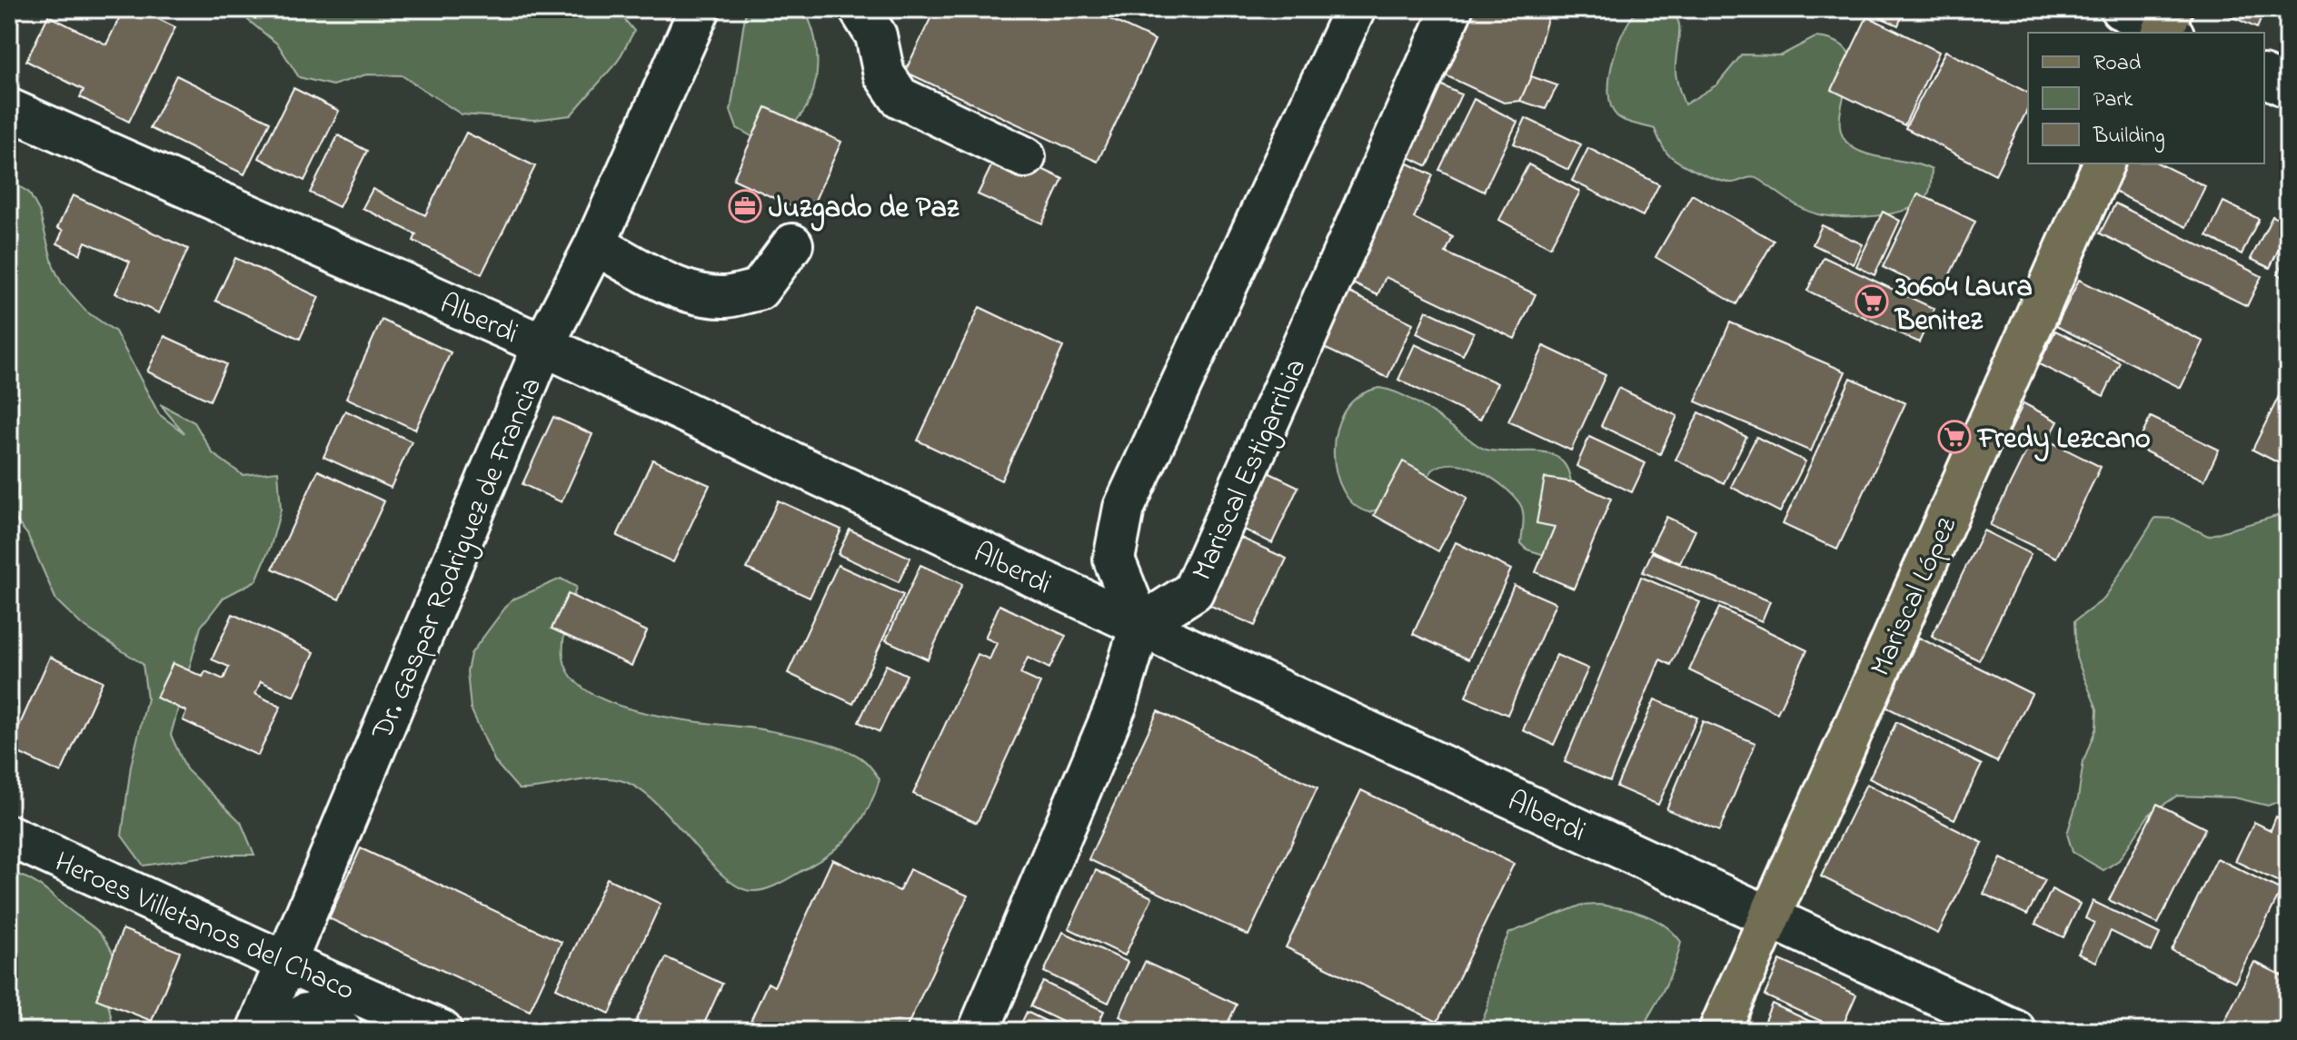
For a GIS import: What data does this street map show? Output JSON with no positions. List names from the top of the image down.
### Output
{
  "streets": {
    "main road": ["Mariscal López"],
    "street": [
      "Alberdi",
      "Mariscal Estigarribia",
      "Dr. Gaspar Rodriguez de Francia",
      "Heroes Villetanos del Chaco"
    ]
  },
  "crossings": [
    ["Alberdi", "Mariscal Estigarribia"],
    ["Alberdi", "Dr. Gaspar Rodriguez de Francia"],
    ["Alberdi", "Mariscal López"],
    ["Dr. Gaspar Rodriguez de Francia", "Heroes Villetanos del Chaco"]
  ],
  "places": {
    "office": ["Juzgado de Paz"],
    "supermarket": ["30604 Laura Benitez", "Fredy Lezcano"]
  },
  "legend": ["Road", "Park", "Building"]
}
